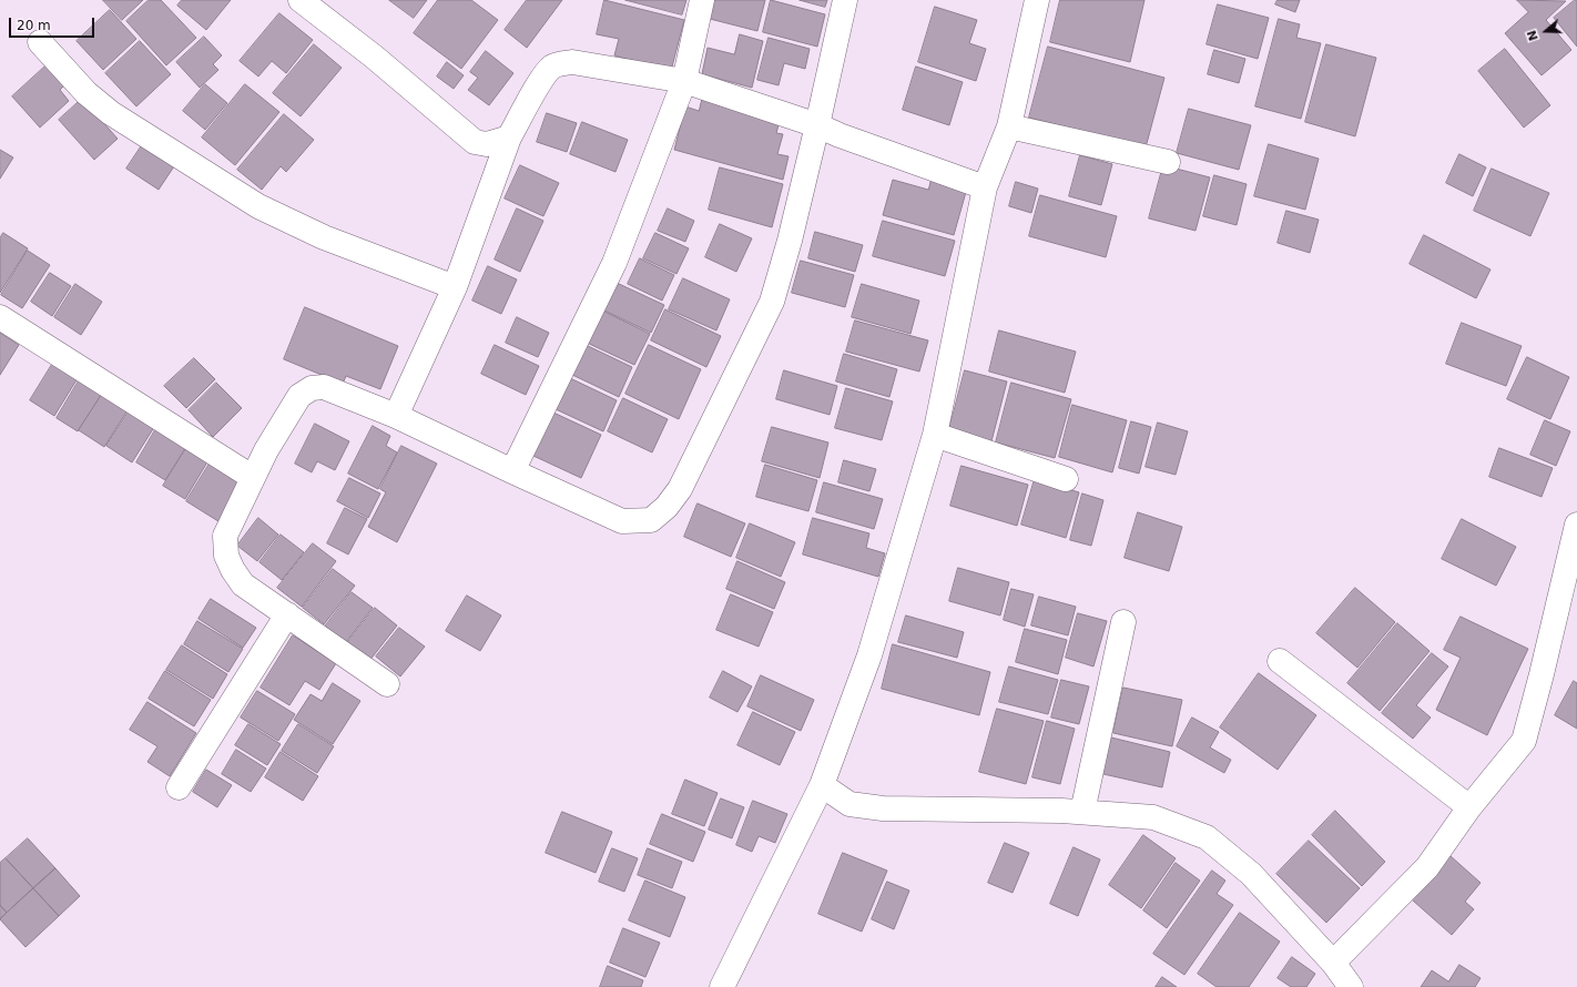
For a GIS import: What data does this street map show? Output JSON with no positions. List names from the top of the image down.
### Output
{
  "scale_bar": "20 m",
  "north": "left"
}
